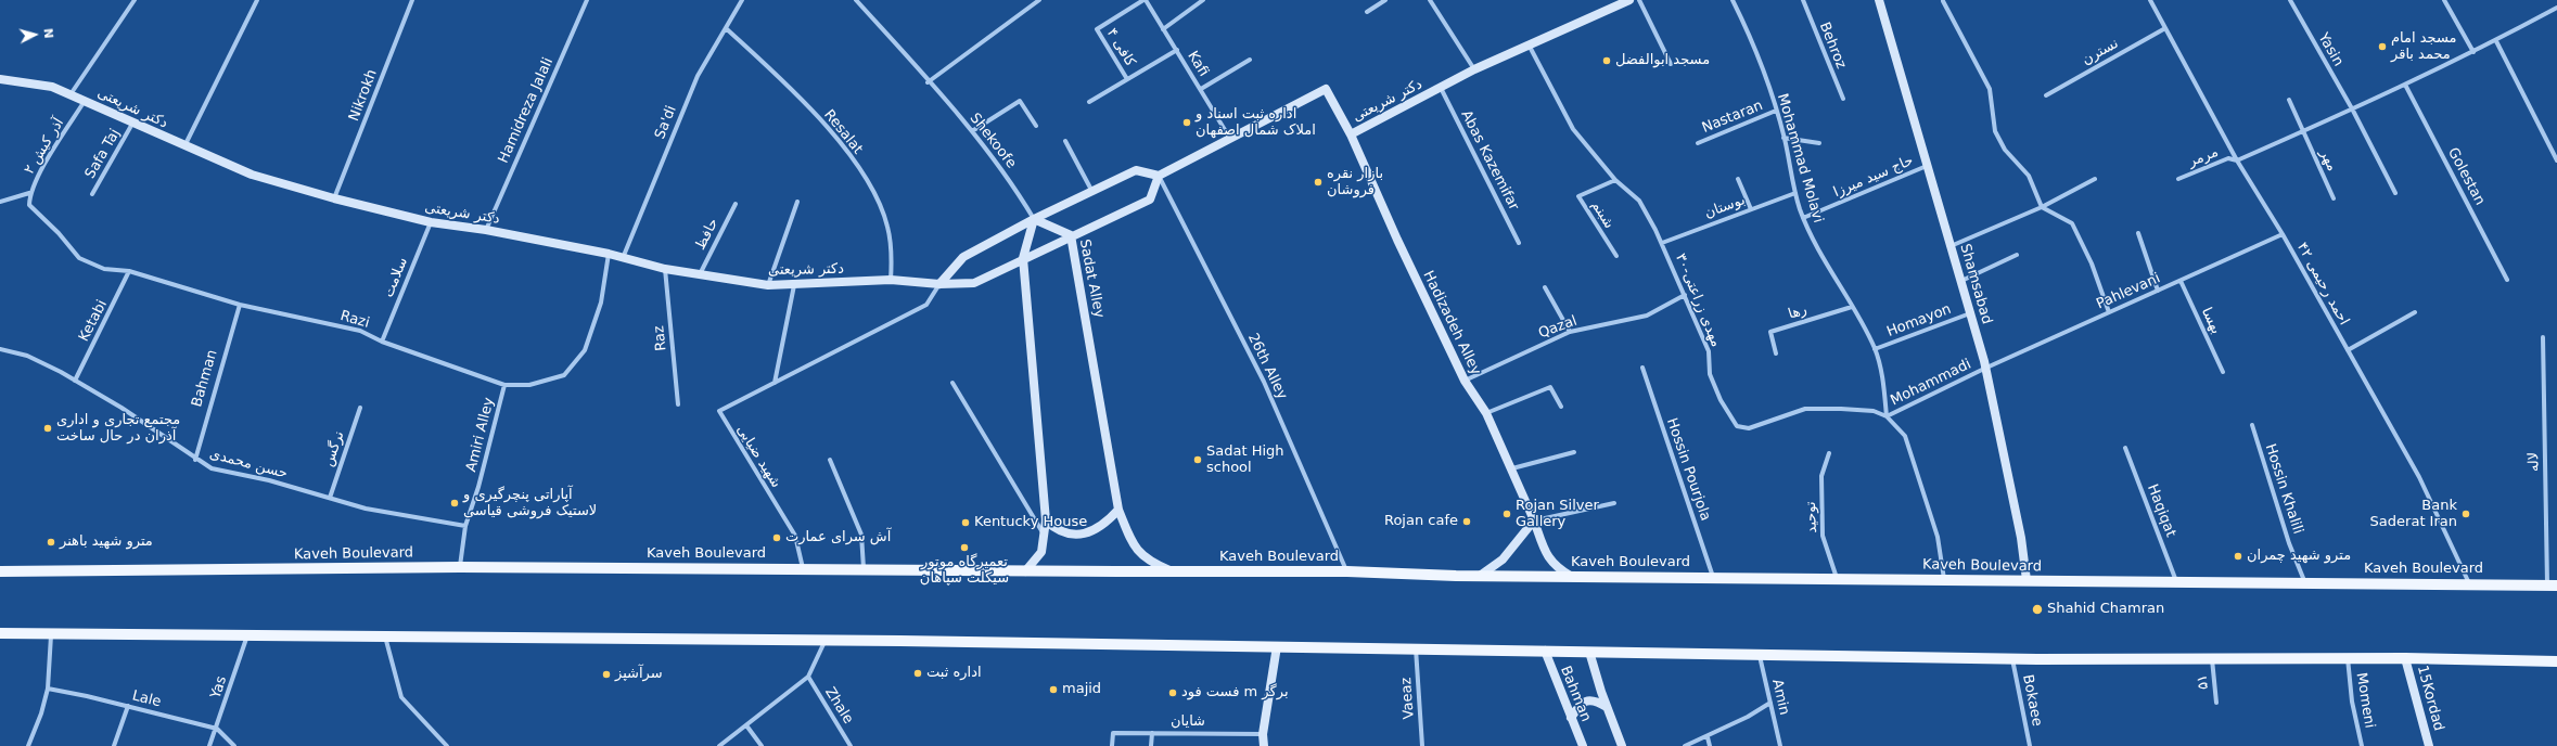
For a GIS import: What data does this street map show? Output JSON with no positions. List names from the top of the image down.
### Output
{
  "streets": {
    "main road": ["Kaveh Boulevard"],
    "street": [
      "Behroz",
      "کافی ۴",
      "Yasin",
      "نسترن",
      "Kafi",
      "Nikrokh",
      "دکتر شریعتی",
      "Hamidreza Jalali",
      "Nastaran",
      "Sa'di",
      "Resalat",
      "Shekoofe",
      "آذر کیش ۲",
      "Safa Taj",
      "مرمر",
      "Mohammad Molavi",
      "Abas Kazemifar",
      "مهر",
      "حاج سید میرزا",
      "Golestan",
      "بوستان",
      "شبنم",
      "حافظ",
      "سلامت",
      "Sadat Alley",
      "Shamsabad",
      "۴۲ احمد رحیمی",
      "Pahlevani",
      "۳۰-مهدی زراعتی",
      "رها",
      "Razi",
      "Ketabi",
      "Homayon",
      "بهسا",
      "Hadizadeh Alley",
      "Qazal",
      "Raz",
      "26th Alley",
      "Bahman",
      "Mohammadi",
      "Amiri Alley",
      "نرگس",
      "شهید ضیایی",
      "لاله",
      "حسن محمدی",
      "Hossin Pourjola",
      "Hossin Khalili",
      "Haqiqat",
      "توحید",
      "۵۱",
      "Yas",
      "Amin",
      "Vaeaz",
      "15Kordad",
      "Lale",
      "Bokaee",
      "Momeni",
      "Zhale",
      "شایان"
    ]
  },
  "crossings": [
    ["کافی ۴", "Kafi"],
    ["Yasin", "مرمر"],
    ["نسترن", "۴۲ احمد رحیمی"],
    ["Kafi", "دکتر شریعتی"],
    ["Nikrokh", "دکتر شریعتی"],
    ["دکتر شریعتی", "Hamidreza Jalali"],
    ["دکتر شریعتی", "Sa'di"],
    ["دکتر شریعتی", "Resalat"],
    ["دکتر شریعتی", "آذر کیش ۲"],
    ["دکتر شریعتی", "Safa Taj"],
    ["دکتر شریعتی", "Abas Kazemifar"],
    ["دکتر شریعتی", "حافظ"],
    ["دکتر شریعتی", "سلامت"],
    ["دکتر شریعتی", "Sadat Alley"],
    ["دکتر شریعتی", "۳۰-مهدی زراعتی"],
    ["دکتر شریعتی", "Razi"],
    ["دکتر شریعتی", "Hadizadeh Alley"],
    ["دکتر شریعتی", "Raz"],
    ["دکتر شریعتی", "26th Alley"],
    ["دکتر شریعتی", "شهید ضیایی"],
    ["Nastaran", "Mohammad Molavi"],
    ["Sa'di", "Resalat"],
    ["Shekoofe", "Sadat Alley"],
    ["آذر کیش ۲", "Razi"],
    ["مرمر", "مهر"],
    ["مرمر", "Golestan"],
    ["مرمر", "۴۲ احمد رحیمی"],
    ["Mohammad Molavi", "حاج سید میرزا"],
    ["Mohammad Molavi", "بوستان"],
    ["Mohammad Molavi", "۳۰-مهدی زراعتی"],
    ["Mohammad Molavi", "رها"],
    ["Mohammad Molavi", "Homayon"],
    ["Mohammad Molavi", "Mohammadi"],
    ["حاج سید میرزا", "Shamsabad"],
    ["بوستان", "۳۰-مهدی زراعتی"],
    ["شبنم", "۳۰-مهدی زراعتی"],
    ["سلامت", "Razi"],
    ["Sadat Alley", "Kaveh Boulevard"],
    ["Shamsabad", "Pahlevani"],
    ["Shamsabad", "Homayon"],
    ["Shamsabad", "Mohammadi"],
    ["Shamsabad", "Kaveh Boulevard"],
    ["۴۲ احمد رحیمی", "Pahlevani"],
    ["۴۲ احمد رحیمی", "Kaveh Boulevard"],
    ["Pahlevani", "بهسا"],
    ["Pahlevani", "Mohammadi"],
    ["۳۰-مهدی زراعتی", "Qazal"],
    ["۳۰-مهدی زراعتی", "Mohammadi"],
    ["Razi", "Ketabi"],
    ["Razi", "Bahman"],
    ["Razi", "Amiri Alley"],
    ["Ketabi", "حسن محمدی"],
    ["Hadizadeh Alley", "Qazal"],
    ["Hadizadeh Alley", "Kaveh Boulevard"],
    ["26th Alley", "Kaveh Boulevard"],
    ["Bahman", "حسن محمدی"],
    ["Amiri Alley", "حسن محمدی"],
    ["Amiri Alley", "Kaveh Boulevard"],
    ["نرگس", "حسن محمدی"],
    ["شهید ضیایی", "Kaveh Boulevard"],
    ["لاله", "Kaveh Boulevard"],
    ["Hossin Pourjola", "Kaveh Boulevard"],
    ["Hossin Khalili", "Kaveh Boulevard"],
    ["Haqiqat", "Kaveh Boulevard"],
    ["توحید", "Kaveh Boulevard"],
    ["Yas", "Lale"]
  ],
  "places": [
    "مسجد امام محمد باقر",
    "مسجد ابوالفضل",
    "اداره ثبت اسناد و املاک شمال اصفهان",
    "بازار نقره فروشان",
    "مجتمع تجاری و اداری آذران در حال ساخت",
    "Sadat High school",
    "آپاراتی پنچرگیری و لاستیک فروشی قیاسی",
    "Rojan Silver Gallery",
    "Bank Saderat Iran",
    "Rojan cafe",
    "Kentucky House",
    "آش سرای عمارت",
    "مترو شهید باهنر",
    "تعمیرگاه موتور سیکلت سپاهان",
    "مترو شهید چمران",
    "Shahid Chamran",
    "اداره ثبت",
    "سرآشپز",
    "majid",
    "فست فود m برگر"
  ],
  "north": "right"
}
